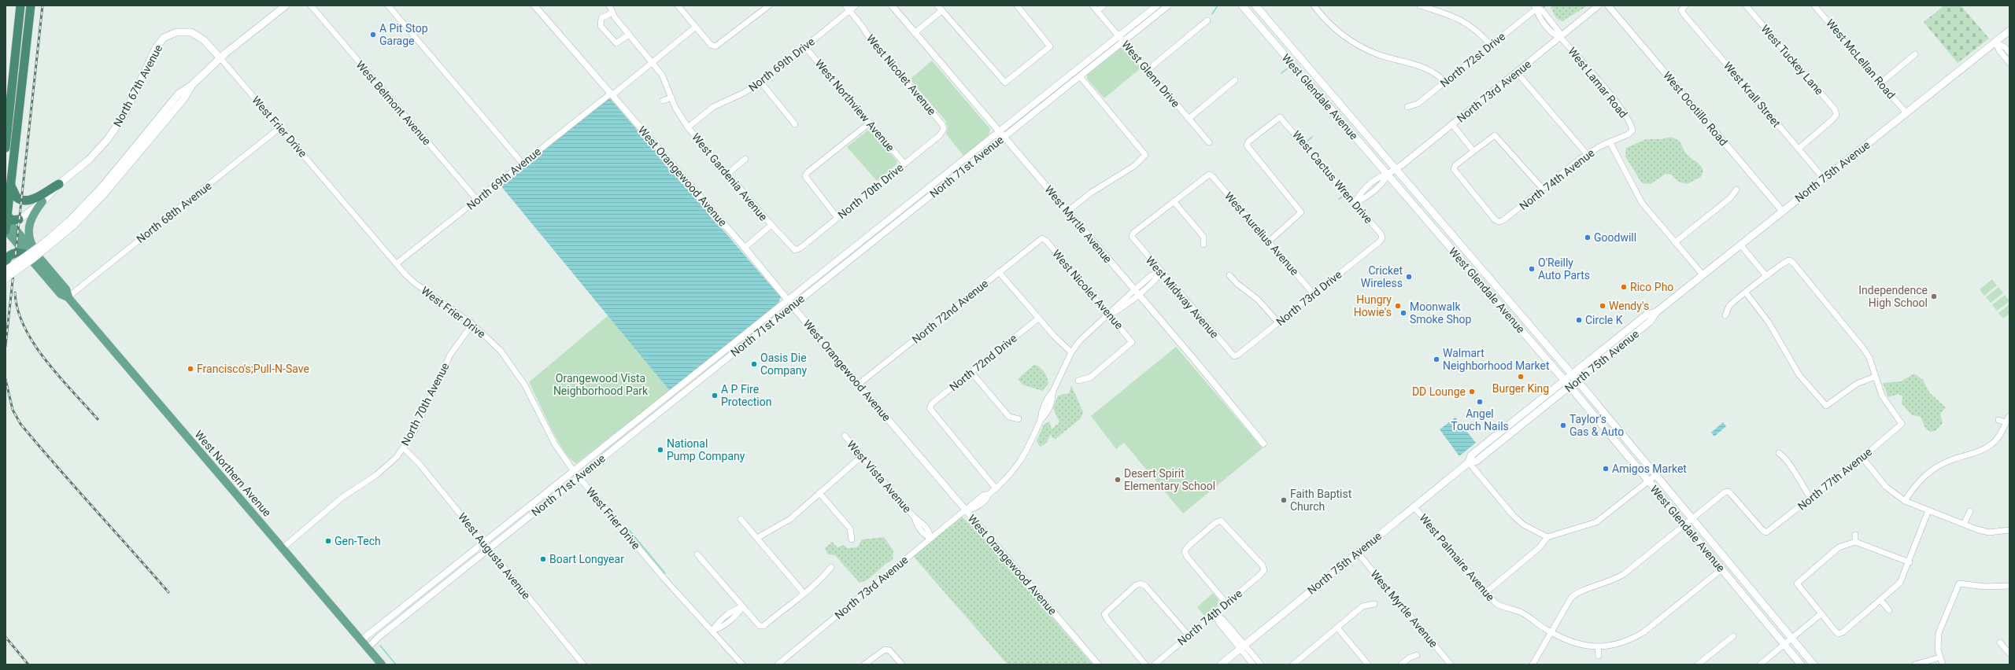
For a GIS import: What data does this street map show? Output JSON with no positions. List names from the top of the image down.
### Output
{
  "streets": {
    "main road": [
      "North 67th Avenue",
      "West Glendale Avenue",
      "North 75th Avenue",
      "West Northern Avenue"
    ],
    "street": [
      "West McLellan Road",
      "North 72st Drive",
      "West Tuckey Lane",
      "North 69th Drive",
      "West Glenn Drive",
      "West Nicolet Avenue",
      "West Lamar Road",
      "North 73rd Avenue",
      "West Krall Street",
      "West Belmont Avenue",
      "West Northview Avenue",
      "West Ocotillo Road",
      "West Frier Drive",
      "North 71st Avenue",
      "West Orangewood Avenue",
      "West Gardenia Avenue",
      "West Cactus Wren Drive",
      "North 69th Avenue",
      "North 74th Avenue",
      "North 70th Drive",
      "North 68th Avenue",
      "West Myrtle Avenue",
      "West Aurelius Avenue",
      "West Midway Avenue",
      "North 73rd Drive",
      "North 72nd Avenue",
      "North 72nd Drive",
      "North 70th Avenue",
      "West Vista Avenue",
      "North 77th Avenue",
      "West Augusta Avenue",
      "West Palmaire Avenue",
      "North 74th Drive"
    ]
  },
  "crossings": [
    ["West McLellan Road", "North 75th Avenue"],
    ["North 72st Drive", "West Lamar Road"],
    ["West Tuckey Lane", "West Krall Street"],
    ["North 69th Drive", "West Nicolet Avenue"],
    ["North 69th Drive", "West Northview Avenue"],
    ["North 69th Drive", "West Gardenia Avenue"],
    ["West Glenn Drive", "North 71st Avenue"],
    ["West Nicolet Avenue", "North 73rd Avenue"],
    ["West Nicolet Avenue", "North 70th Drive"],
    ["West Nicolet Avenue", "North 72nd Avenue"],
    ["West Lamar Road", "North 73rd Avenue"],
    ["West Lamar Road", "North 74th Avenue"],
    ["North 67th Avenue", "West Frier Drive"],
    ["North 73rd Avenue", "West Glendale Avenue"],
    ["North 73rd Avenue", "West Orangewood Avenue"],
    ["North 73rd Avenue", "West Cactus Wren Drive"],
    ["North 73rd Avenue", "West Myrtle Avenue"],
    ["North 73rd Avenue", "West Midway Avenue"],
    ["North 73rd Avenue", "North 72nd Drive"],
    ["North 73rd Avenue", "West Vista Avenue"],
    ["West Krall Street", "North 75th Avenue"],
    ["West Glendale Avenue", "North 75th Avenue"],
    ["West Glendale Avenue", "North 77th Avenue"],
    ["West Belmont Avenue", "North 69th Avenue"],
    ["West Northview Avenue", "North 70th Drive"],
    ["West Ocotillo Road", "North 75th Avenue"],
    ["West Frier Drive", "North 71st Avenue"],
    ["West Frier Drive", "North 69th Avenue"],
    ["West Frier Drive", "North 68th Avenue"],
    ["West Frier Drive", "North 70th Avenue"],
    ["North 71st Avenue", "West Orangewood Avenue"],
    ["North 71st Avenue", "West Myrtle Avenue"],
    ["North 71st Avenue", "West Northern Avenue"],
    ["North 71st Avenue", "West Augusta Avenue"],
    ["North 75th Avenue", "West Myrtle Avenue"],
    ["North 75th Avenue", "West Palmaire Avenue"],
    ["West Orangewood Avenue", "North 69th Avenue"],
    ["West Orangewood Avenue", "North 72nd Avenue"],
    ["West Gardenia Avenue", "North 69th Avenue"],
    ["West Gardenia Avenue", "North 70th Drive"],
    ["West Cactus Wren Drive", "West Aurelius Avenue"],
    ["West Cactus Wren Drive", "North 73rd Drive"],
    ["North 68th Avenue", "West Northern Avenue"],
    ["West Aurelius Avenue", "West Midway Avenue"],
    ["West Aurelius Avenue", "North 73rd Drive"],
    ["West Midway Avenue", "North 73rd Drive"],
    ["North 70th Avenue", "West Northern Avenue"],
    ["North 70th Avenue", "West Augusta Avenue"]
  ],
  "parks": ["Orangewood Vista Neighborhood Park"],
  "places": [
    "A Pit Stop Garage",
    "Goodwill",
    "O'Reilly Auto Parts",
    "Cricket Wireless",
    "Rico Pho",
    "Independence High School",
    "Hungry Howie's",
    "Wendy's",
    "Moonwalk Smoke Shop",
    "Circle K",
    "Walmart Neighborhood Market",
    "Oasis Die Company",
    "Francisco's;Pull-N-Save",
    "Burger King",
    "DD Lounge",
    "A P Fire Protection",
    "Angel Touch Nails",
    "Taylor's Gas & Auto",
    "National Pump Company",
    "Amigos Market",
    "Desert Spirit Elementary School",
    "Faith Baptist Church",
    "Gen-Tech",
    "Boart Longyear"
  ]
}
